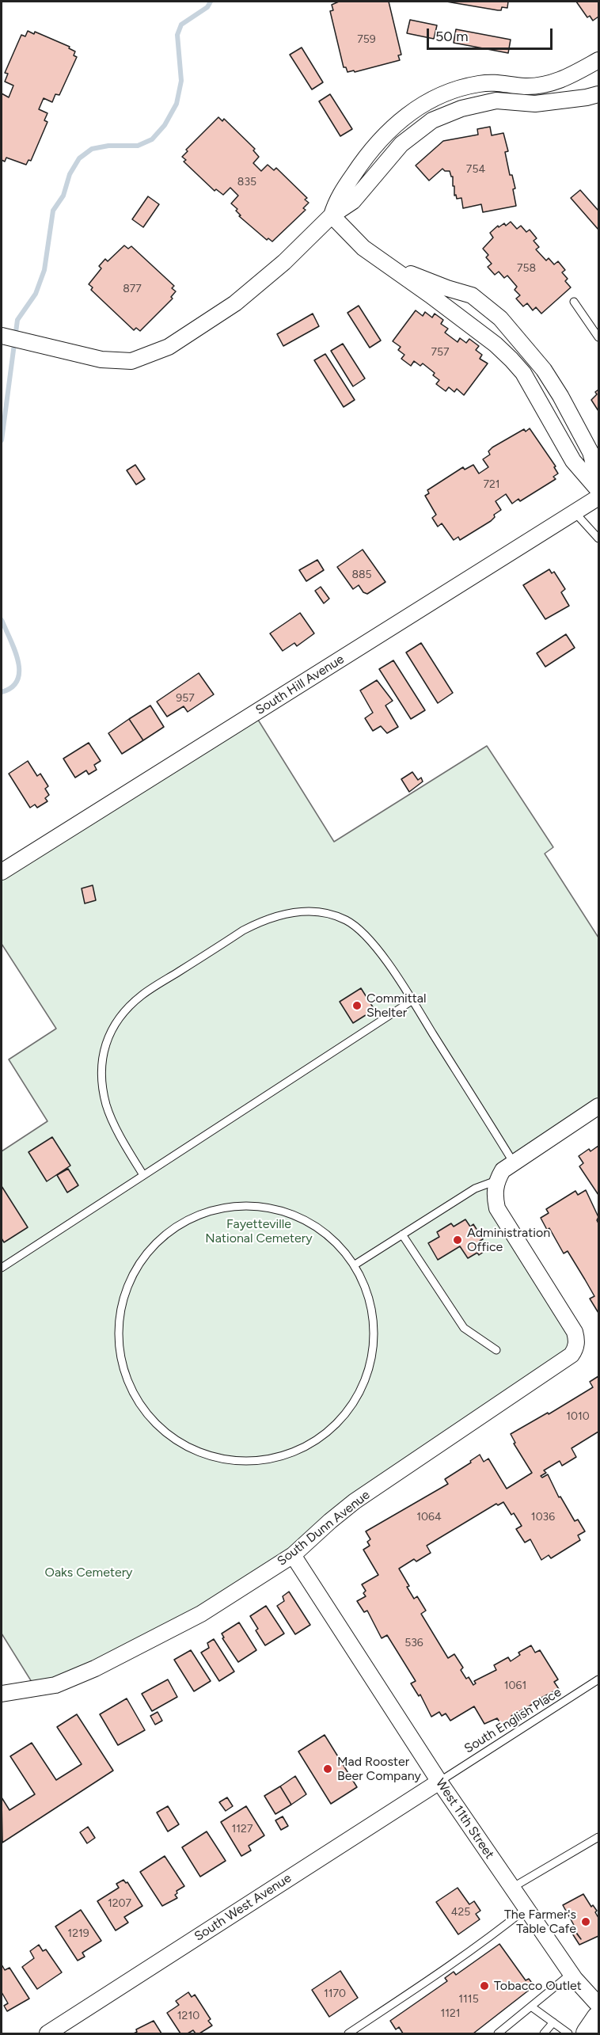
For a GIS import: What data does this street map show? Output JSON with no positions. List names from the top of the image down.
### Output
{
  "streets": {
    "street": [
      "South Hill Avenue",
      "South Dunn Avenue",
      "West 11th Street",
      "South West Avenue"
    ],
    "lane": ["South English Place"]
  },
  "crossings": [
    ["South Dunn Avenue", "West 11th Street"],
    ["South English Place", "West 11th Street"],
    ["South English Place", "South West Avenue"],
    ["West 11th Street", "South West Avenue"]
  ],
  "parks": ["Fayetteville National Cemetery", "Oaks Cemetery"],
  "places": [
    "Committal Shelter",
    "Administration Office",
    "Mad Rooster Beer Company",
    "The Farmer's Table Cafe",
    "Tobacco Outlet"
  ],
  "house_numbers": [
    "759",
    "754",
    "835",
    "758",
    "877",
    "757",
    "721",
    "885",
    "957",
    "1010",
    "1064",
    "1036",
    "536",
    "1061",
    "1127",
    "1207",
    "425",
    "1219",
    "1170",
    "1115",
    "1121",
    "1210"
  ],
  "scale_bar": "50 m"
}
